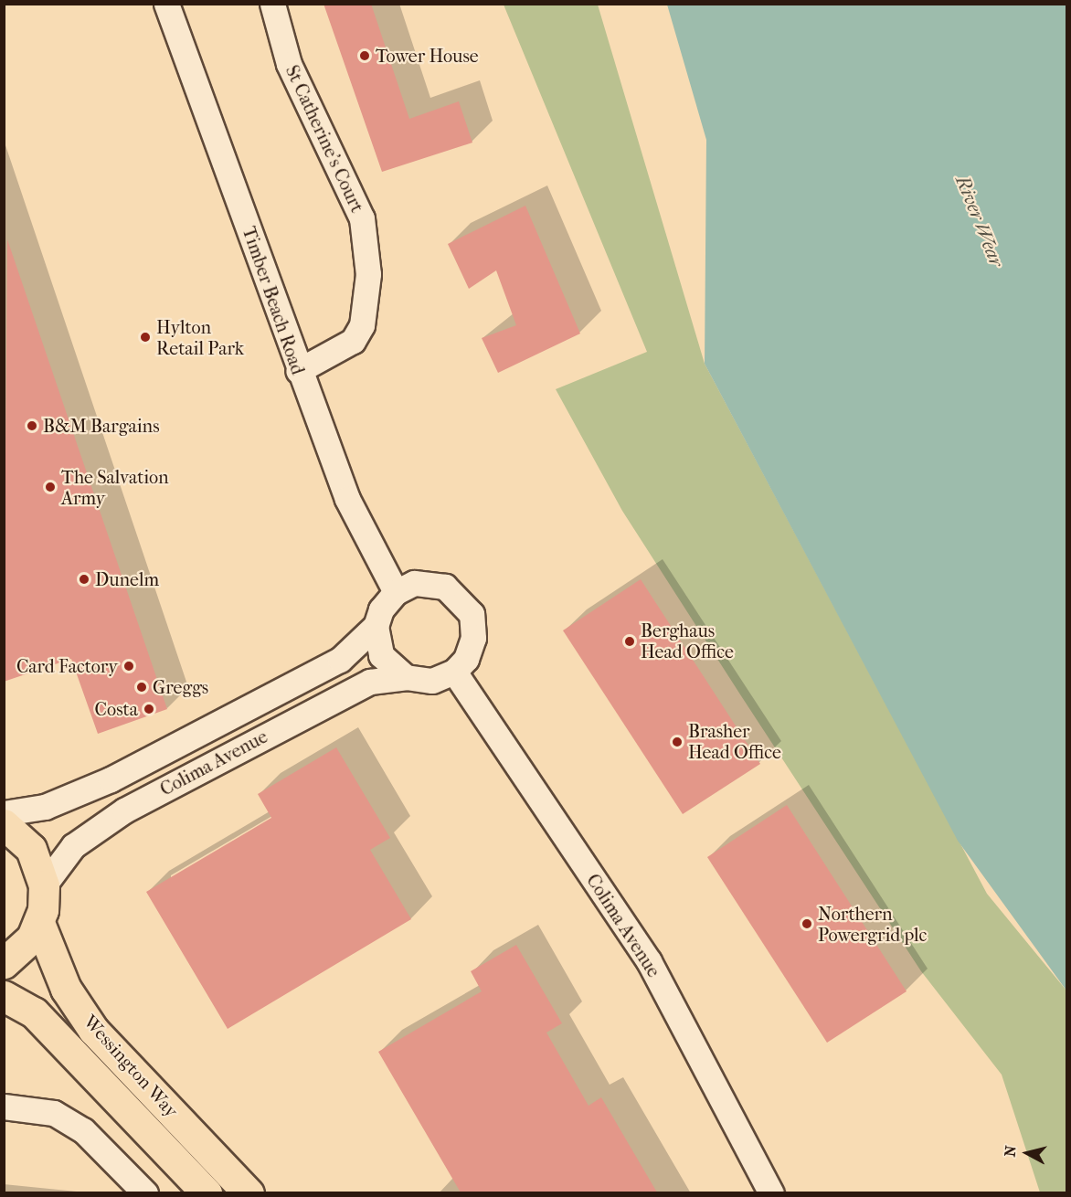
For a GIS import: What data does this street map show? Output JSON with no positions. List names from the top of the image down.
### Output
{
  "streets": {
    "highway": ["Wessington Way"],
    "street": ["St Catherine's Court", "Timber Beach Road", "Colima Avenue"]
  },
  "crossings": [
    ["St Catherine's Court", "Timber Beach Road"],
    ["Timber Beach Road", "Colima Avenue"],
    ["Colima Avenue", "Wessington Way"]
  ],
  "water": ["River Wear"],
  "places": [
    "Tower House",
    "Hylton Retail Park",
    "B&M Bargains",
    "The Salvation Army",
    "Dunelm",
    "Berghaus Head Office",
    "Card Factory",
    "Greggs",
    "Costa",
    "Brasher Head Office",
    "Northern Powergrid plc"
  ],
  "north": "left"
}
